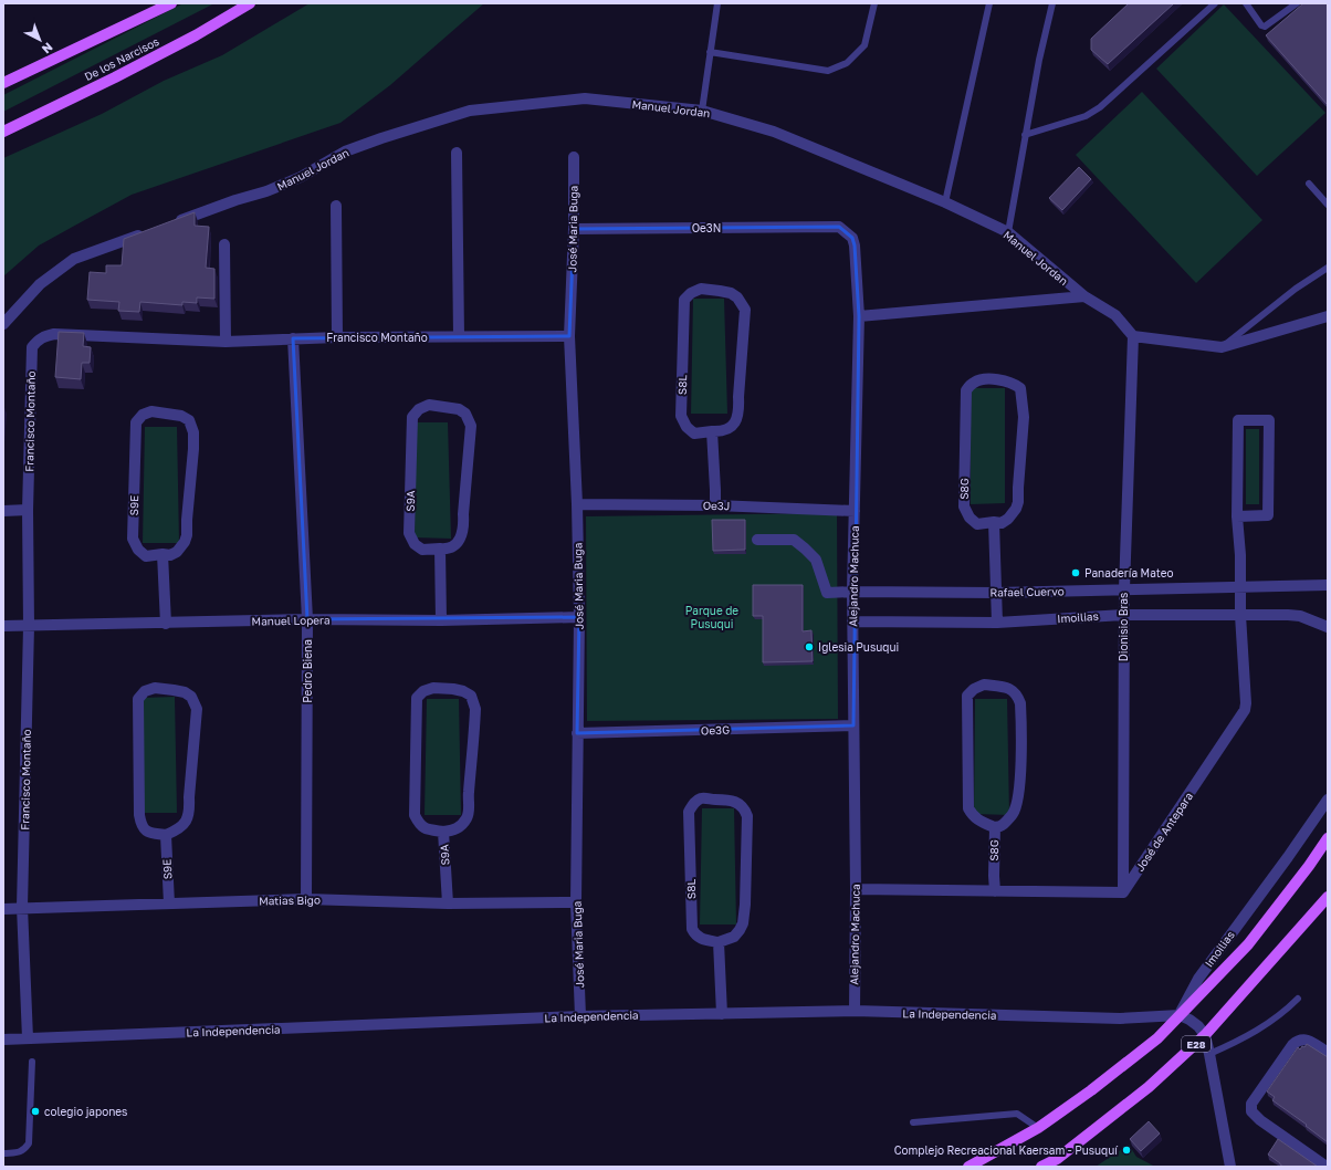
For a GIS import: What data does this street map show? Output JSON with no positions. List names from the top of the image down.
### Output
{
  "streets": {
    "main road": ["De los Narcisos", "E28"],
    "street": [
      "Manuel Jordan",
      "Oe3N",
      "José Maria Buga",
      "Francisco Montaño",
      "S8L",
      "S8G",
      "S9A",
      "S9E",
      "Oe3J",
      "Alejandro Machuca",
      "Rafael Cuervo",
      "Imoilias",
      "Manuel Lopera",
      "Dionisio Bras",
      "Pedro Biena",
      "Oe3G",
      "José de Antepara",
      "Matias Bigo",
      "La Independencia"
    ]
  },
  "crossings": [
    ["Manuel Jordan", "Dionisio Bras"],
    ["Oe3N", "José Maria Buga"],
    ["Oe3N", "Alejandro Machuca"],
    ["José Maria Buga", "Francisco Montaño"],
    ["José Maria Buga", "Oe3J"],
    ["José Maria Buga", "Manuel Lopera"],
    ["José Maria Buga", "Oe3G"],
    ["José Maria Buga", "Matias Bigo"],
    ["José Maria Buga", "La Independencia"],
    ["Francisco Montaño", "Manuel Lopera"],
    ["Francisco Montaño", "Pedro Biena"],
    ["Francisco Montaño", "Matias Bigo"],
    ["Francisco Montaño", "La Independencia"],
    ["S9A", "Matias Bigo"],
    ["S9E", "Matias Bigo"],
    ["Oe3J", "Alejandro Machuca"],
    ["Alejandro Machuca", "Rafael Cuervo"],
    ["Alejandro Machuca", "Imoilias"],
    ["Alejandro Machuca", "Oe3G"],
    ["Alejandro Machuca", "La Independencia"],
    ["Rafael Cuervo", "Dionisio Bras"],
    ["Rafael Cuervo", "José de Antepara"],
    ["Imoilias", "Dionisio Bras"],
    ["Imoilias", "José de Antepara"],
    ["Imoilias", "La Independencia"],
    ["Imoilias", "E28"],
    ["Manuel Lopera", "Pedro Biena"],
    ["Dionisio Bras", "José de Antepara"],
    ["Pedro Biena", "Matias Bigo"],
    ["La Independencia", "E28"]
  ],
  "parks": ["Parque de Pusuqui"],
  "places": [
    "Panadería Mateo",
    "Iglesia Pusuqui",
    "colegio japones",
    "Complejo Recreacional Kaersam - Pusuquí"
  ],
  "north": "bottom right"
}
